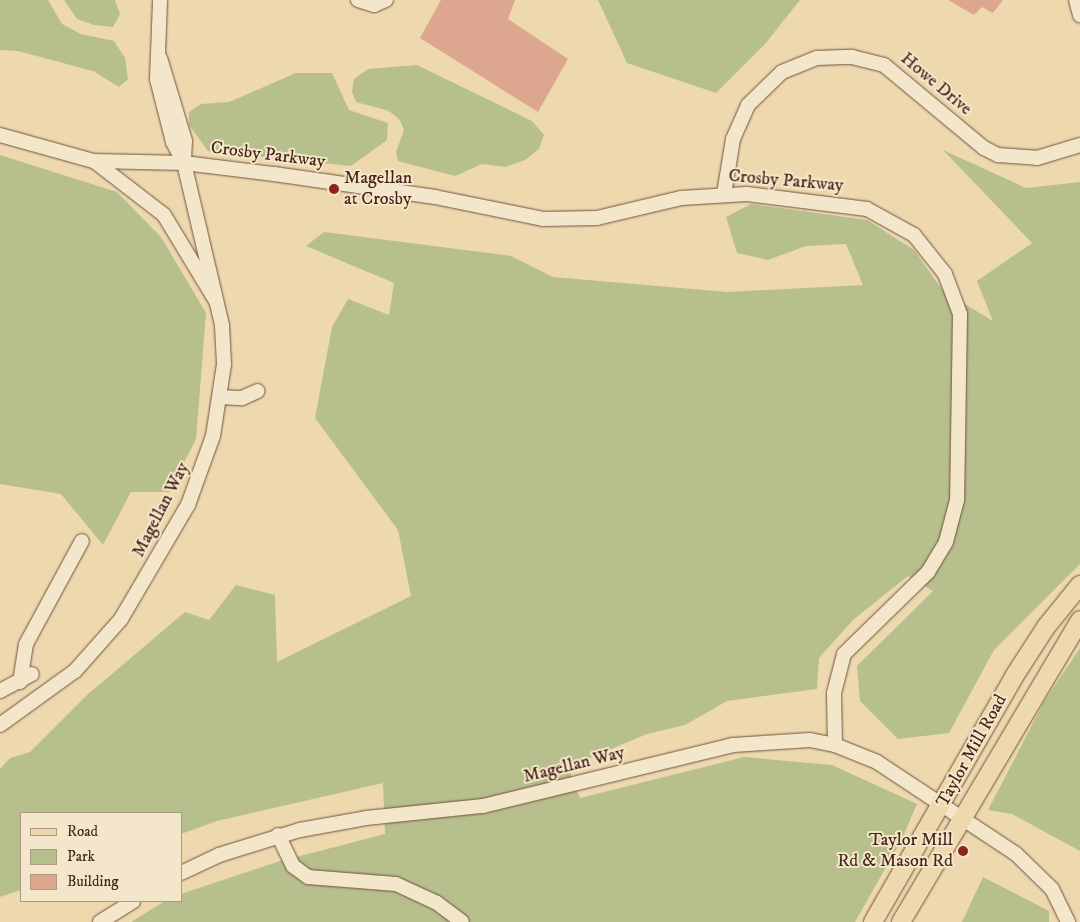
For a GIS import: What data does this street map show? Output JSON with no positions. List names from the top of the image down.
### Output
{
  "streets": {
    "main road": ["Taylor Mill Road"],
    "street": ["Howe Drive", "Crosby Parkway", "Magellan Way"]
  },
  "crossings": [
    ["Howe Drive", "Crosby Parkway"],
    ["Crosby Parkway", "Magellan Way"],
    ["Magellan Way", "Taylor Mill Road"]
  ],
  "places": ["Magellan at Crosby", "Taylor Mill Rd & Mason Rd"],
  "legend": ["Road", "Park", "Building"]
}
